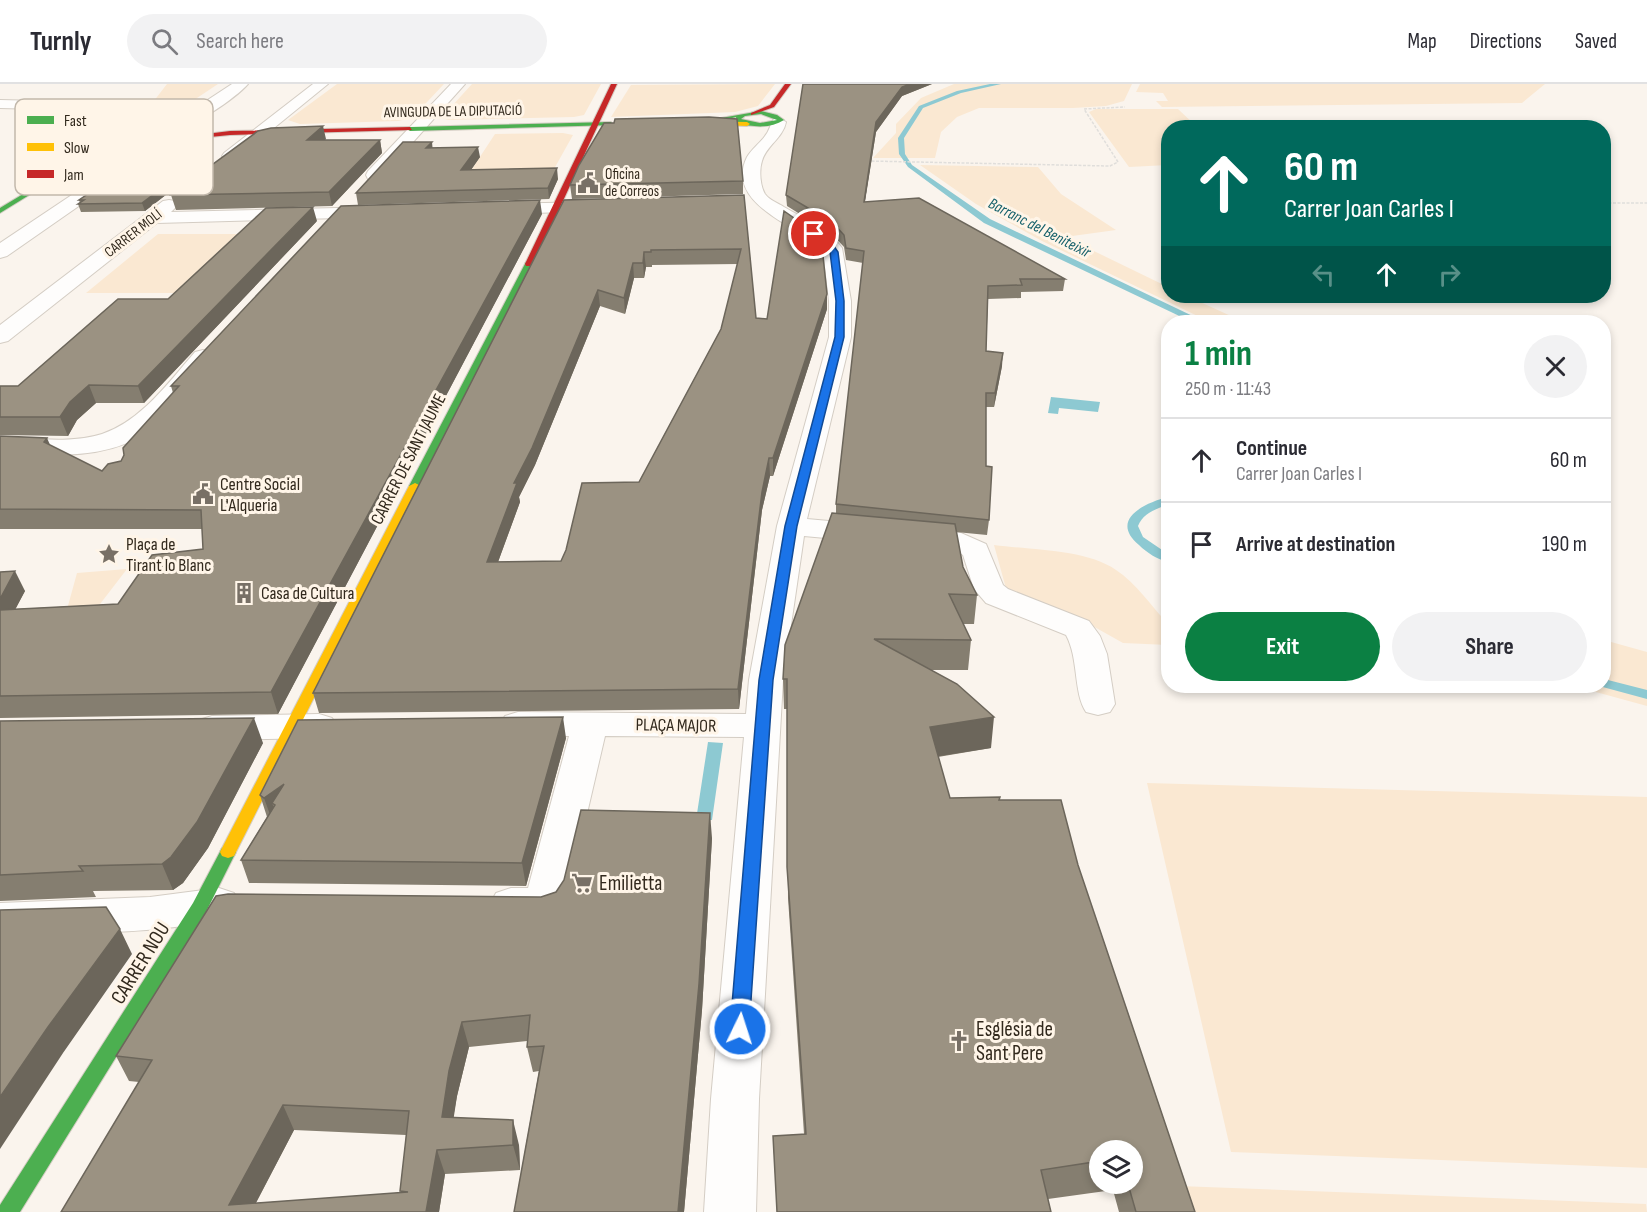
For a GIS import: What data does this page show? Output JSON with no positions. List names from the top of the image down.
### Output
{
  "streets": {
    "street": [
      "AVINGUDA DE LA DIPUTACIÓ",
      "CARRER MOLÍ",
      "CARRER DE SANT JAUME",
      "PLAÇA MAJOR",
      "CARRER NOU"
    ]
  },
  "crossings": [
    ["AVINGUDA DE LA DIPUTACIÓ", "CARRER DE SANT JAUME"],
    ["CARRER DE SANT JAUME", "CARRER NOU"]
  ],
  "water": ["Barranc del Beniteixir"],
  "places": {
    "public building": ["Oficina de Correos", "Centre Social L'Alqueria"],
    "place": ["Plaça de Tirant lo Blanc"],
    "building": ["Casa de Cultura"],
    "supermarket": ["Emilietta"],
    "church": ["Església de Sant Pere"]
  },
  "legend": ["Fast", "Slow", "Jam"],
  "page": {
    "header": "Turnly",
    "search": "Search here",
    "nav": ["Map", "Directions", "Saved"],
    "turn": ["60 m", "Carrer Joan Carles I"],
    "heading": ["1 min", "250 m · 11:43"],
    "list": [
      {
        "name": "Continue",
        "note": "Carrer Joan Carles I",
        "value": "60 m"
      },
      {
        "name": "Arrive at destination",
        "value": "190 m"
      }
    ],
    "buttons": ["Exit", "Share"]
  }
}
